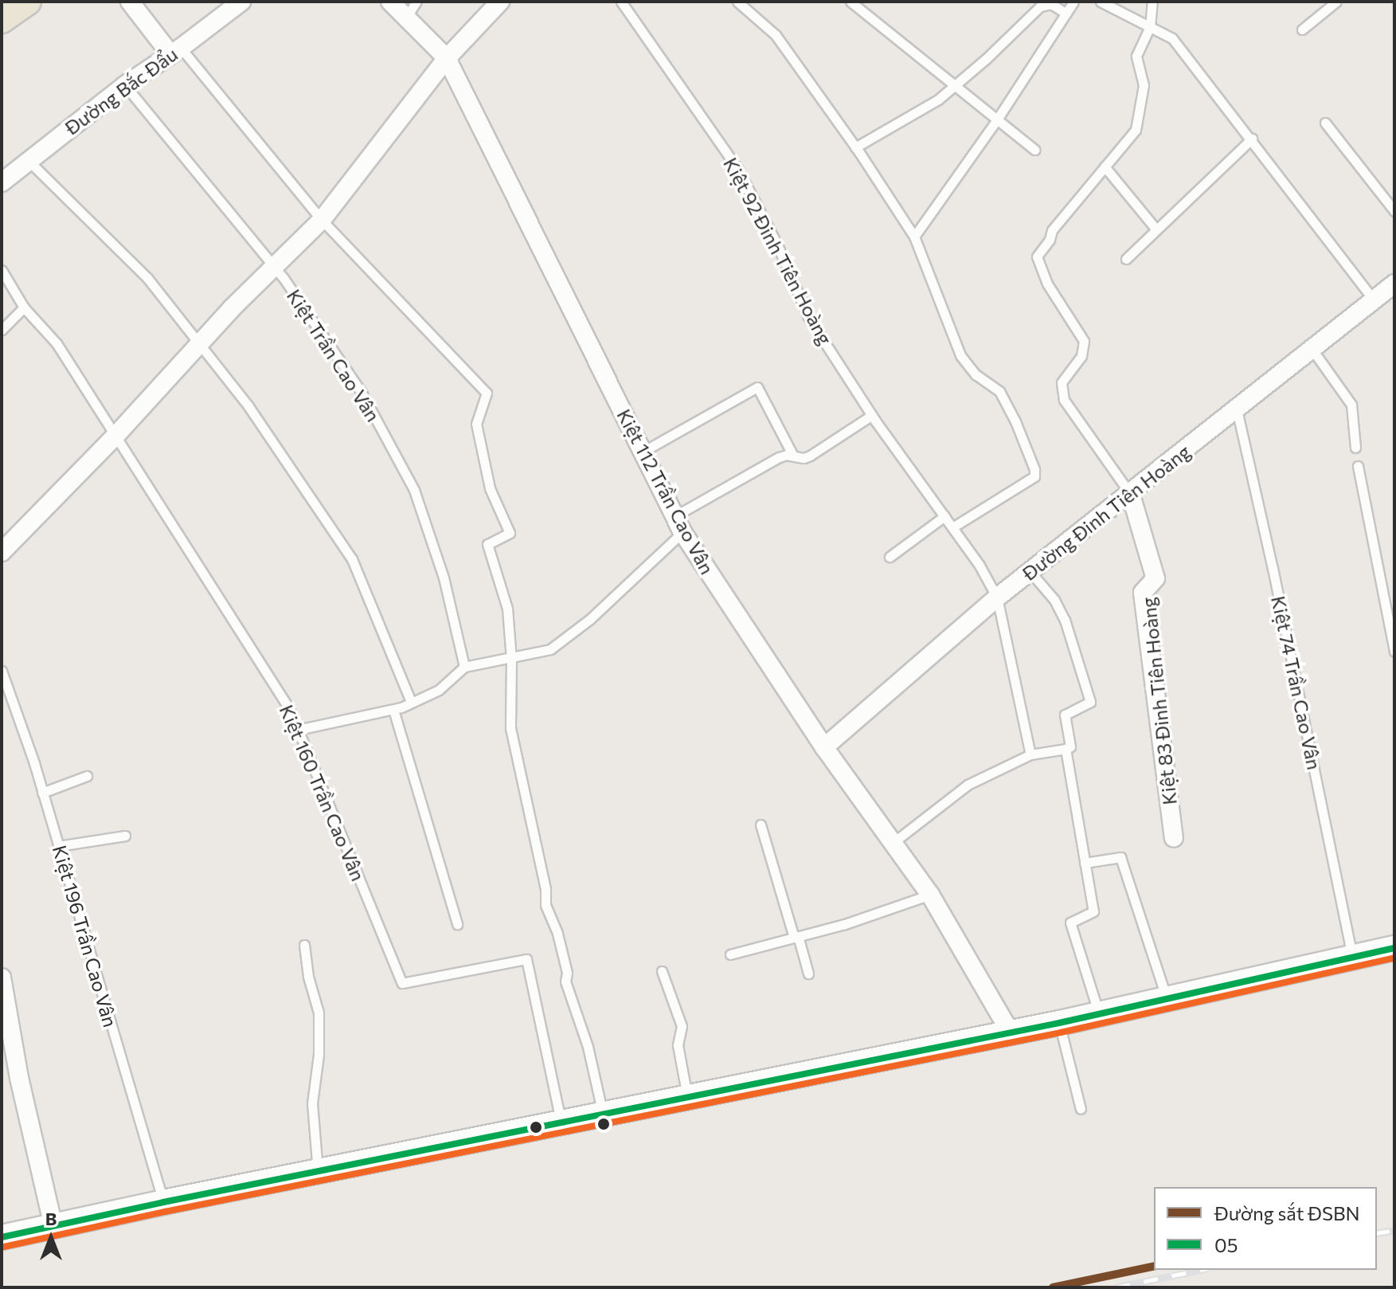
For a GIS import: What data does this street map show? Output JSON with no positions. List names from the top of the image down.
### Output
{
  "streets": {
    "street": [
      "Đường Bắc Đẩu",
      "Kiệt 112 Trần Cao Vân",
      "Đường Đinh Tiên Hoàng",
      "Kiệt 83 Đinh Tiên Hoàng"
    ],
    "lane": [
      "Kiệt 92 Đinh Tiên Hoàng",
      "Kiệt Trần Cao Vân",
      "Kiệt 74 Trần Cao Vân",
      "Kiệt 160 Trần Cao Vân",
      "Kiệt 196 Trần Cao Vân"
    ]
  },
  "crossings": [
    ["Đường Bắc Đẩu", "Kiệt Trần Cao Vân"],
    ["Kiệt 92 Đinh Tiên Hoàng", "Đường Đinh Tiên Hoàng"],
    ["Kiệt 112 Trần Cao Vân", "Đường Đinh Tiên Hoàng"],
    ["Đường Đinh Tiên Hoàng", "Kiệt 74 Trần Cao Vân"],
    ["Đường Đinh Tiên Hoàng", "Kiệt 83 Đinh Tiên Hoàng"]
  ],
  "lines": ["transit line 05", "rail line ĐSBN"],
  "legend": ["Đường sắt ĐSBN", "05"],
  "north": "top"
}
